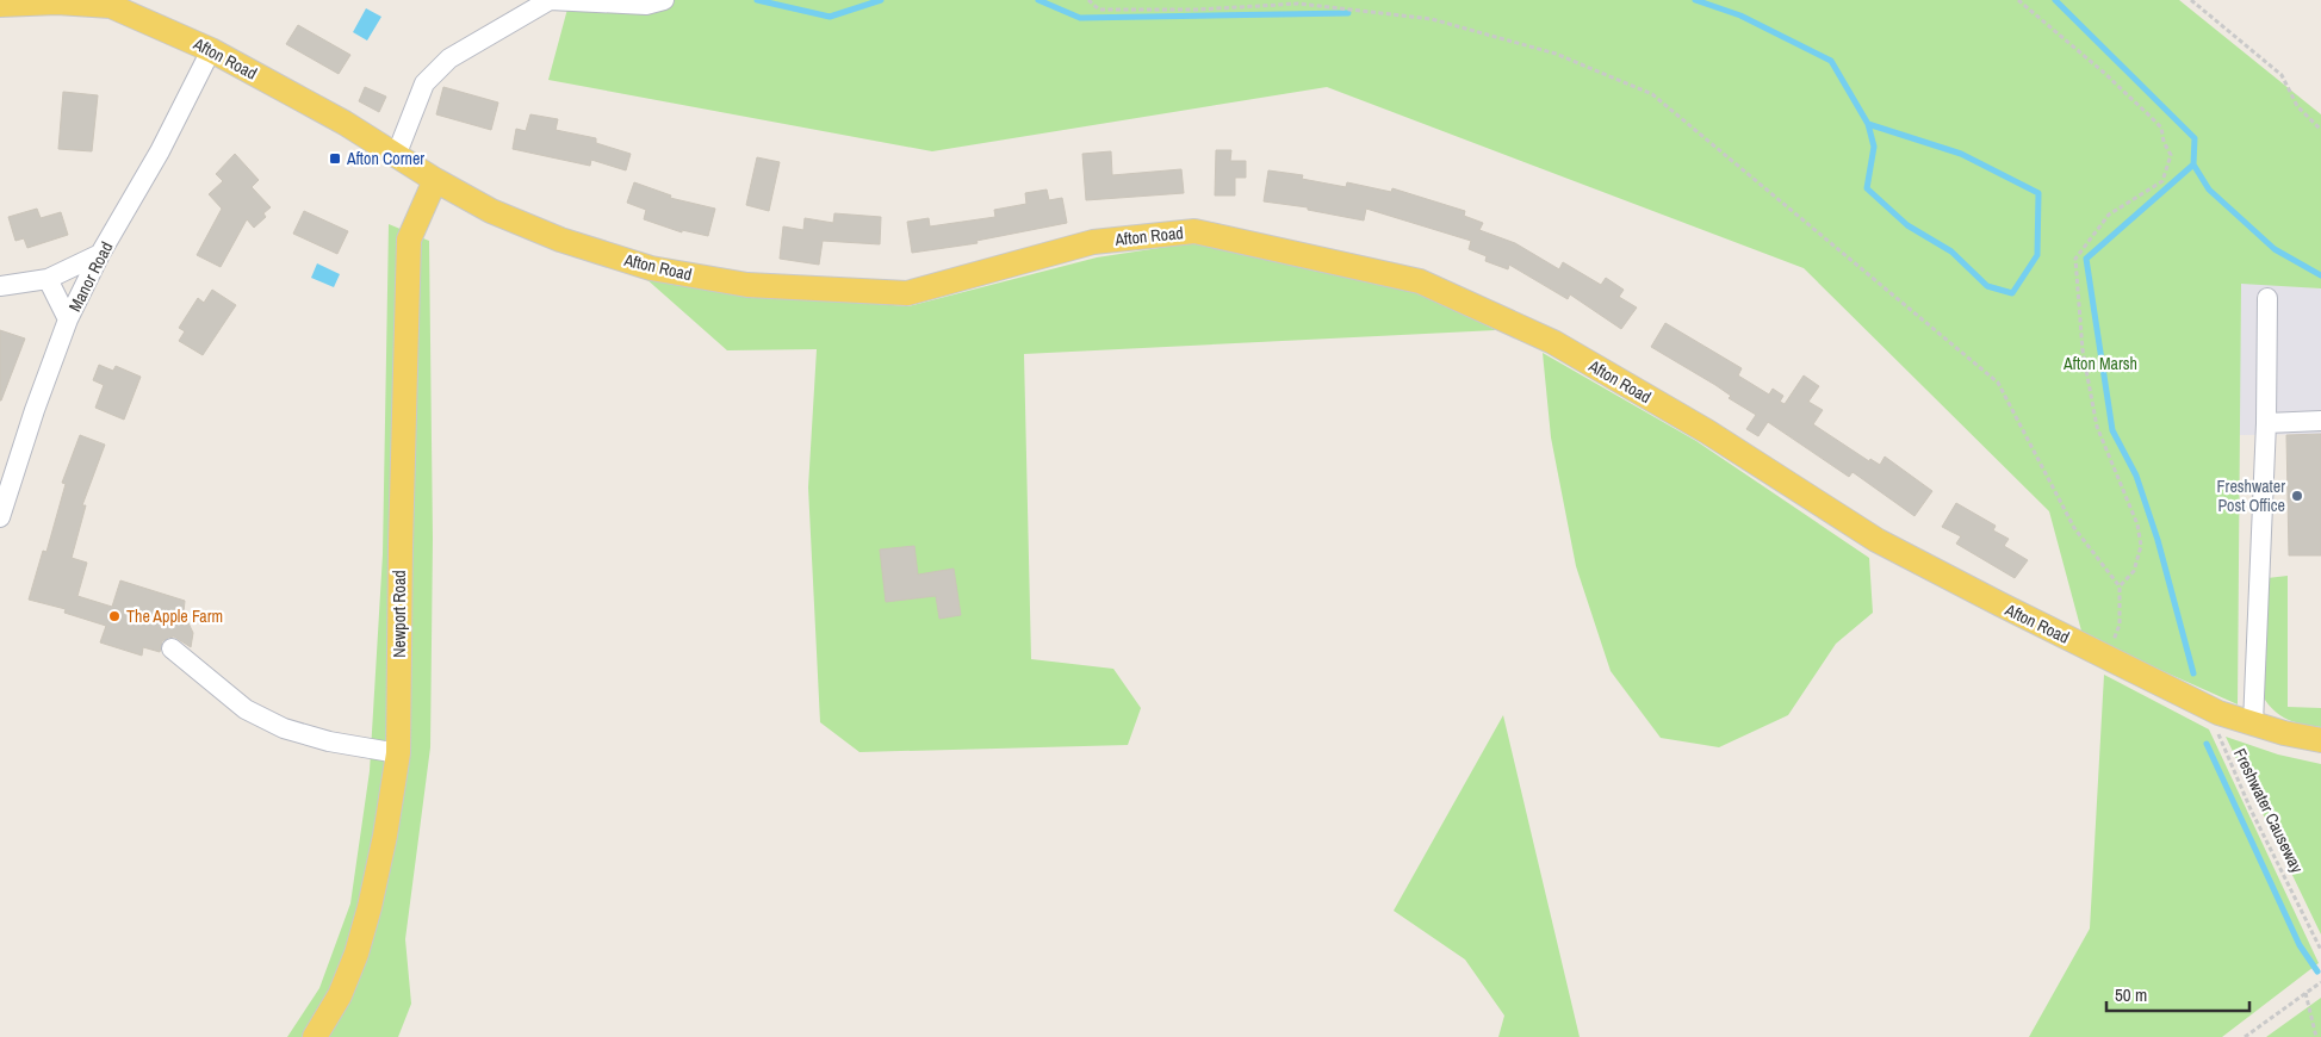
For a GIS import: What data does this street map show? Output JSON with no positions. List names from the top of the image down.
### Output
{
  "streets": {
    "main road": ["Afton Road", "Newport Road"],
    "street": ["Manor Road"],
    "path": ["Freshwater Causeway"]
  },
  "crossings": [
    ["Afton Road", "Manor Road"],
    ["Afton Road", "Newport Road"],
    ["Afton Road", "Freshwater Causeway"]
  ],
  "parks": ["Afton Marsh"],
  "places": {
    "transit": ["Afton Corner"],
    "other": ["Freshwater Post Office", "The Apple Farm"]
  },
  "scale_bar": "50 m"
}
